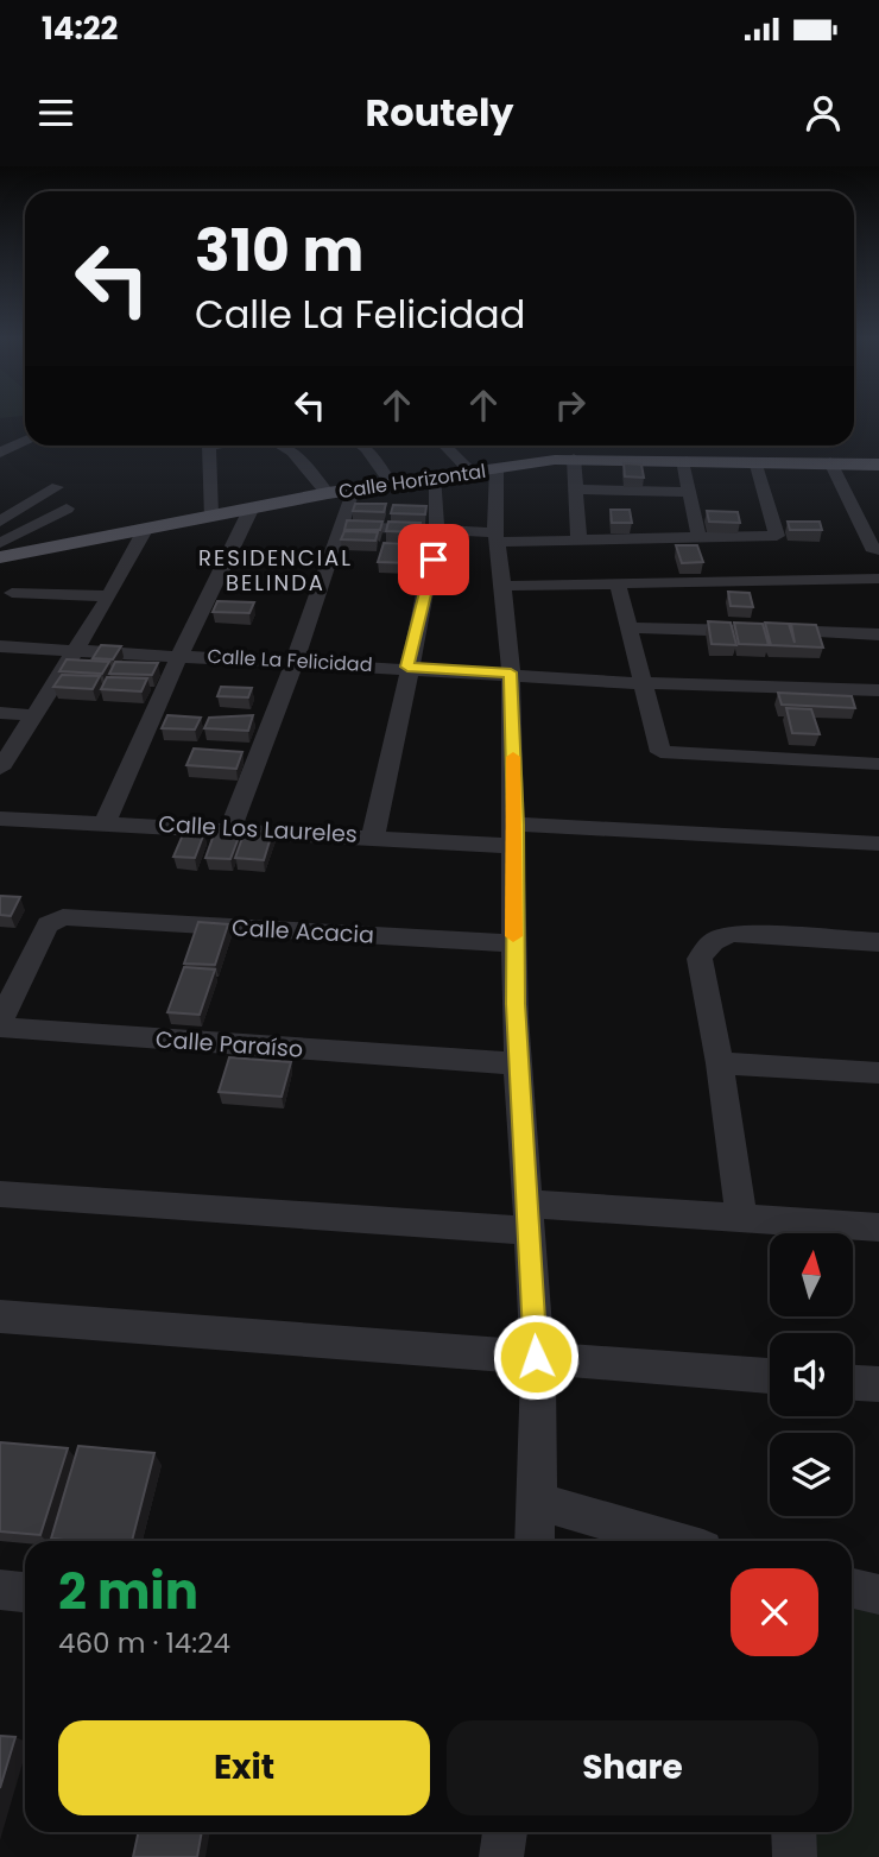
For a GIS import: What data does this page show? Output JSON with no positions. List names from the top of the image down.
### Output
{
  "streets": {
    "main road": ["Calle Horizontal"],
    "street": [
      "Calle La Felicidad",
      "Calle Los Laureles",
      "Calle Acacia",
      "Calle Paraíso"
    ]
  },
  "crossings": [
    ["Calle Acacia", "Calle Paraíso"]
  ],
  "districts": ["RESIDENCIAL BELINDA"],
  "north": "top",
  "page": {
    "status": "14:22",
    "header": "Routely",
    "turn": ["310 m", "Calle La Felicidad"],
    "heading": ["2 min", "460 m · 14:24"],
    "buttons": ["Exit", "Share"]
  }
}
